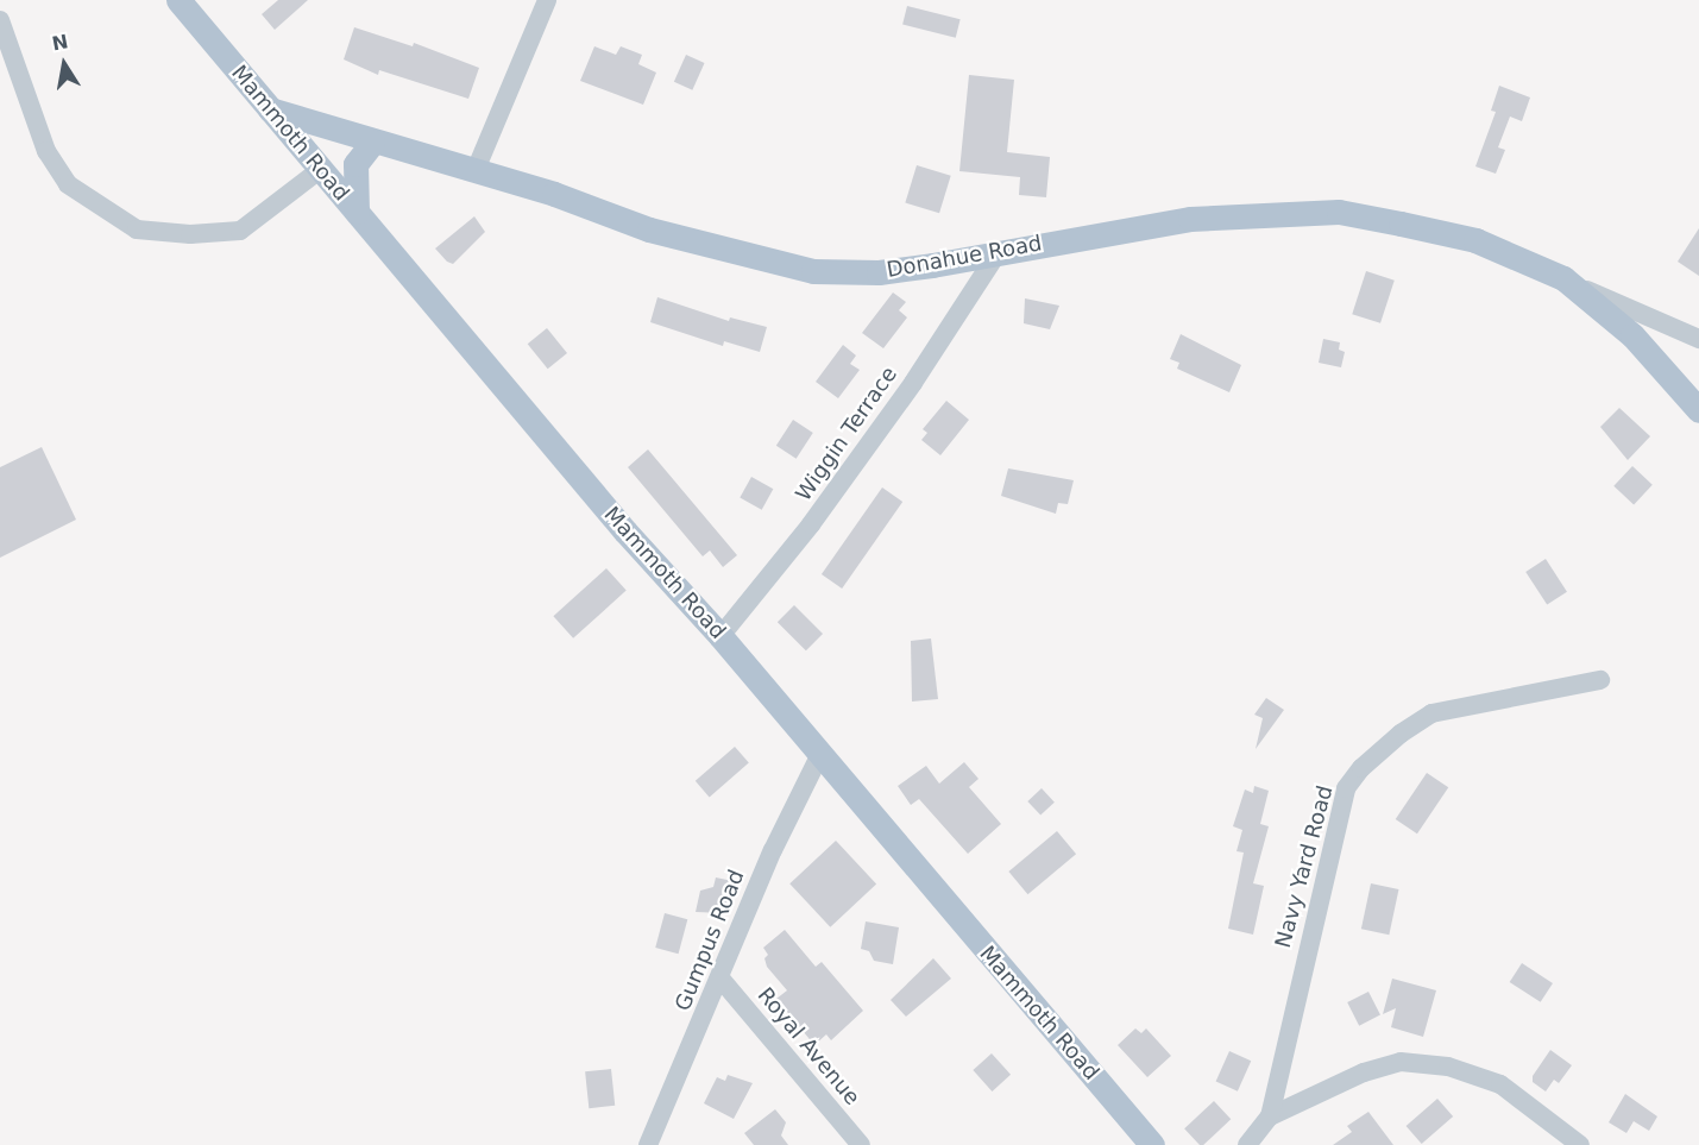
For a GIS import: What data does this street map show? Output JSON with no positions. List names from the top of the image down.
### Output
{
  "streets": {
    "main road": ["Mammoth Road", "Donahue Road"],
    "street": [
      "Wiggin Terrace",
      "Navy Yard Road",
      "Gumpus Road",
      "Royal Avenue"
    ]
  },
  "crossings": [
    ["Mammoth Road", "Donahue Road"],
    ["Mammoth Road", "Wiggin Terrace"],
    ["Mammoth Road", "Gumpus Road"],
    ["Donahue Road", "Wiggin Terrace"],
    ["Gumpus Road", "Royal Avenue"]
  ],
  "north": "top"
}
